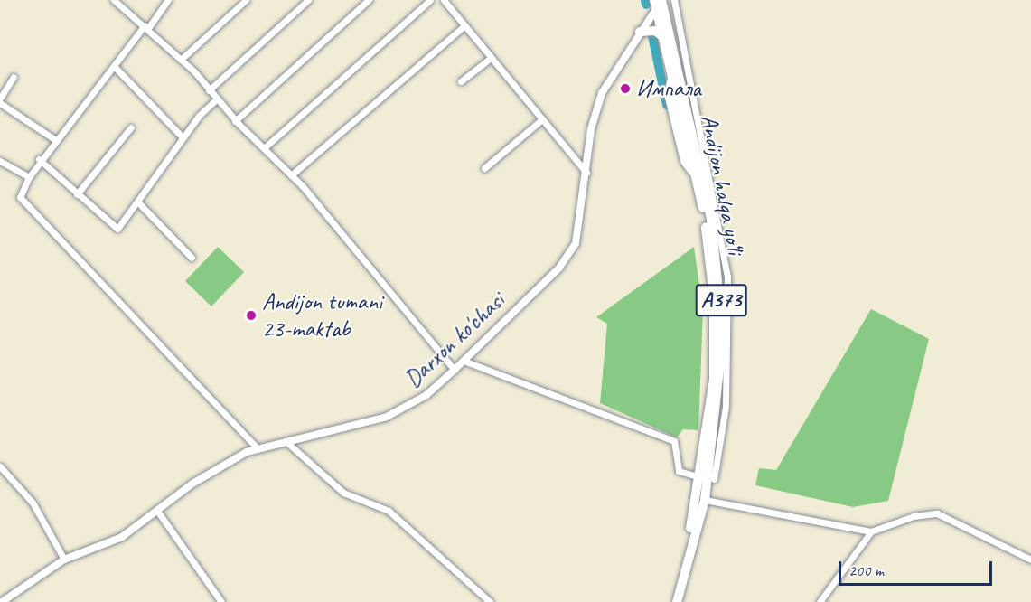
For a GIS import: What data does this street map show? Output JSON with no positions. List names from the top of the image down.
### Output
{
  "streets": {
    "highway": ["Andijon halqa yo‘li", "A373"],
    "main road": ["Darxon ko'chasi"]
  },
  "crossings": [
    ["Andijon halqa yo‘li", "Darxon ko'chasi"]
  ],
  "places": ["Импала", "Andijon tumani 23-maktab"],
  "scale_bar": "200 m"
}
